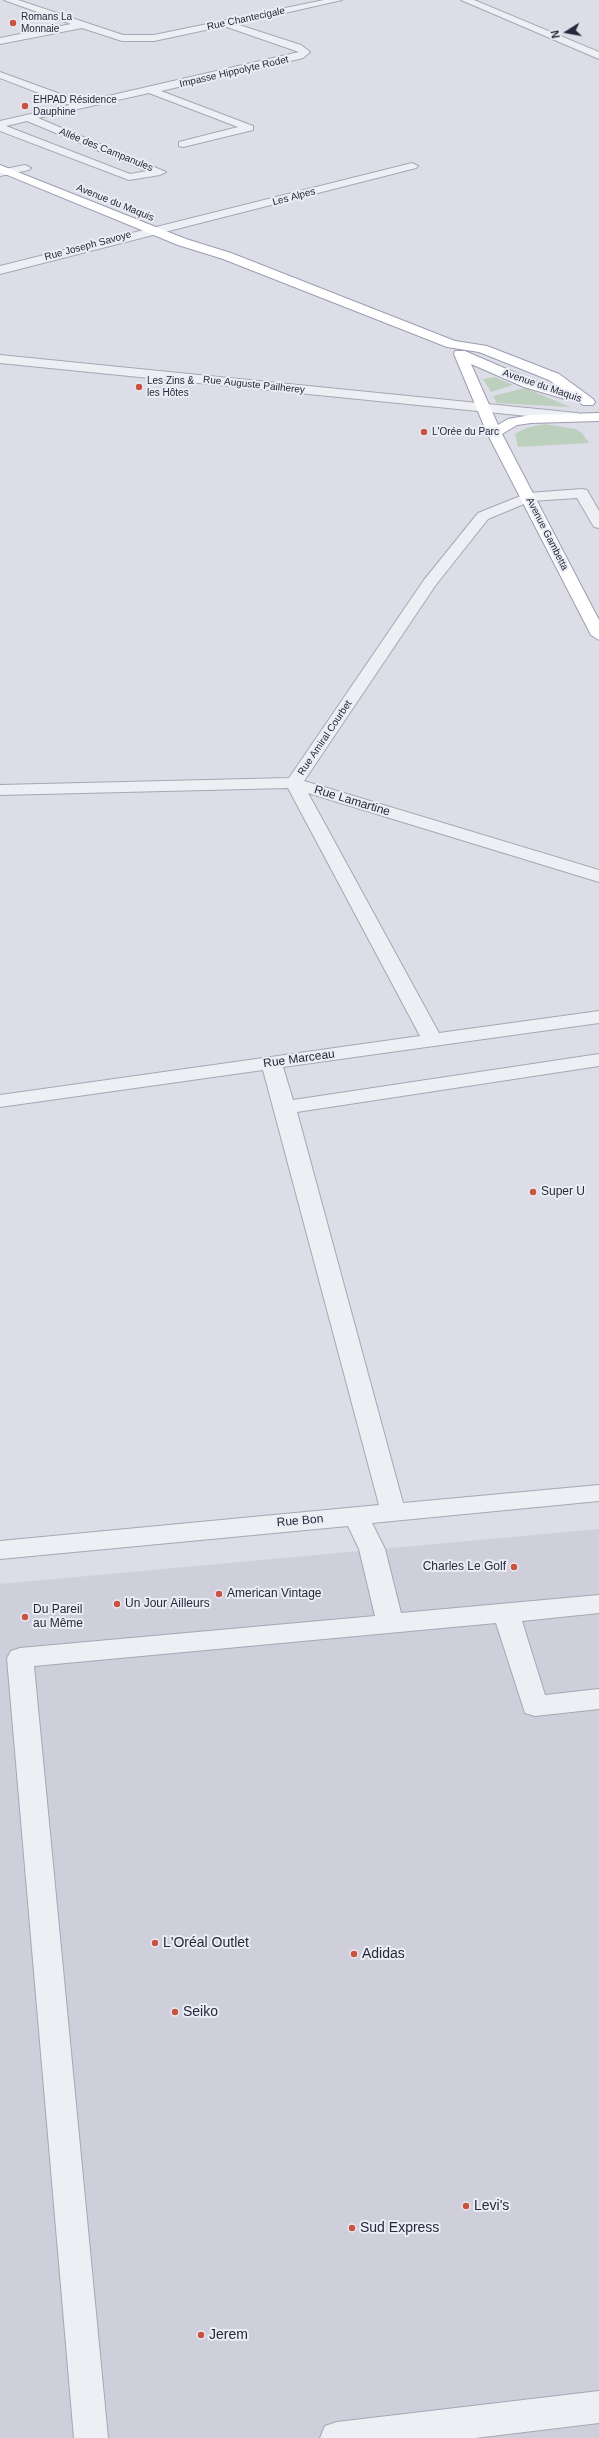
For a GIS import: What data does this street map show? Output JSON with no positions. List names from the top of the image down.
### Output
{
  "streets": {
    "main road": ["Avenue du Maquis", "Avenue Gambetta"],
    "street": [
      "Rue Chantecigale",
      "Impasse Hippolyte Rodet",
      "Allée des Campanules",
      "Les Alpes",
      "Rue Joseph Savoye",
      "Rue Auguste Pailherey",
      "Rue Amiral Courbet",
      "Rue Lamartine",
      "Rue Marceau",
      "Rue Bon"
    ]
  },
  "crossings": [
    ["Rue Chantecigale", "Impasse Hippolyte Rodet"],
    ["Impasse Hippolyte Rodet", "Allée des Campanules"],
    ["Les Alpes", "Avenue du Maquis"],
    ["Les Alpes", "Rue Joseph Savoye"],
    ["Avenue du Maquis", "Rue Joseph Savoye"],
    ["Avenue du Maquis", "Avenue Gambetta"],
    ["Rue Auguste Pailherey", "Avenue Gambetta"],
    ["Avenue Gambetta", "Rue Amiral Courbet"],
    ["Rue Amiral Courbet", "Rue Lamartine"],
    ["Rue Amiral Courbet", "Rue Marceau"]
  ],
  "places": [
    "Romans La Monnaie",
    "EHPAD Résidence Dauphine",
    "Les Zins & les Hôtes",
    "L'Orée du Parc",
    "Super U",
    "Charles Le Golf",
    "American Vintage",
    "Un Jour Ailleurs",
    "Du Pareil au Même",
    "L'Oréal Outlet",
    "Adidas",
    "Seiko",
    "Levi's",
    "Sud Express",
    "Jerem"
  ],
  "north": "left"
}
